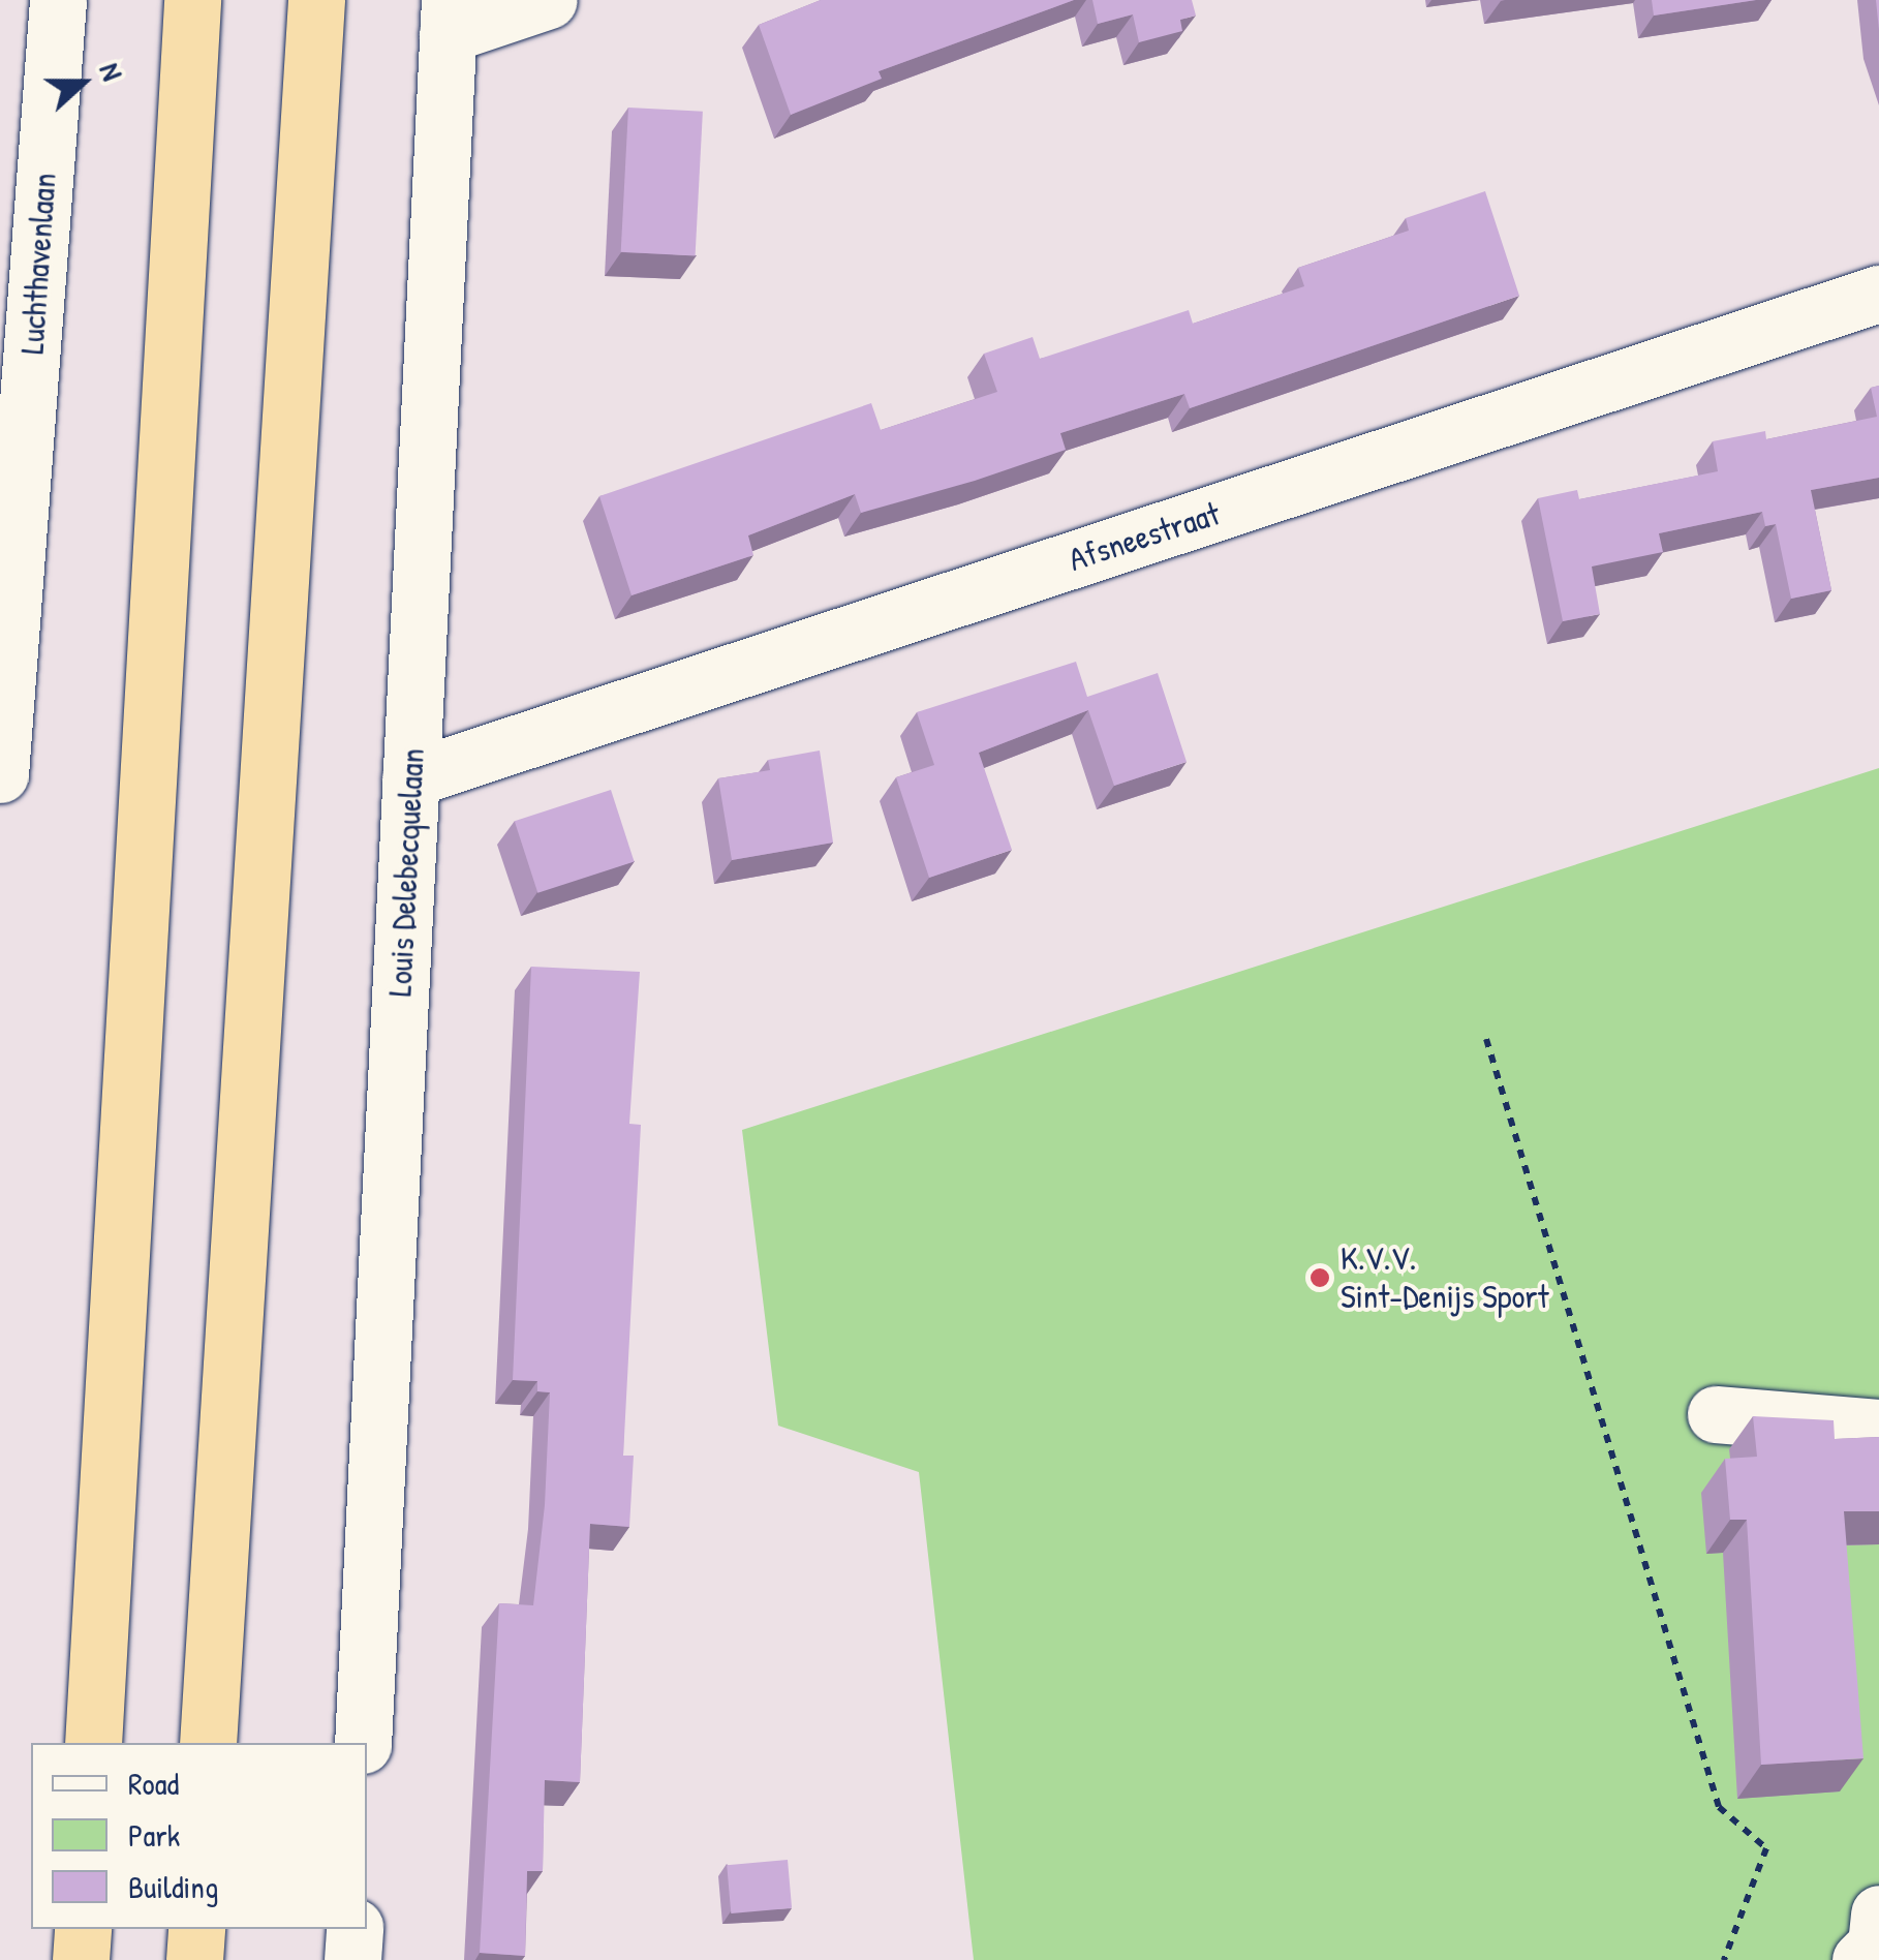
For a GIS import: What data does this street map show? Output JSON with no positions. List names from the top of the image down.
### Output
{
  "streets": {
    "street": ["Luchthavenlaan", "Afsneestraat", "Louis Delebecquelaan"]
  },
  "crossings": [
    ["Afsneestraat", "Louis Delebecquelaan"]
  ],
  "places": ["K.V.V. Sint-Denijs Sport"],
  "legend": ["Road", "Park", "Building"],
  "north": "right"
}
